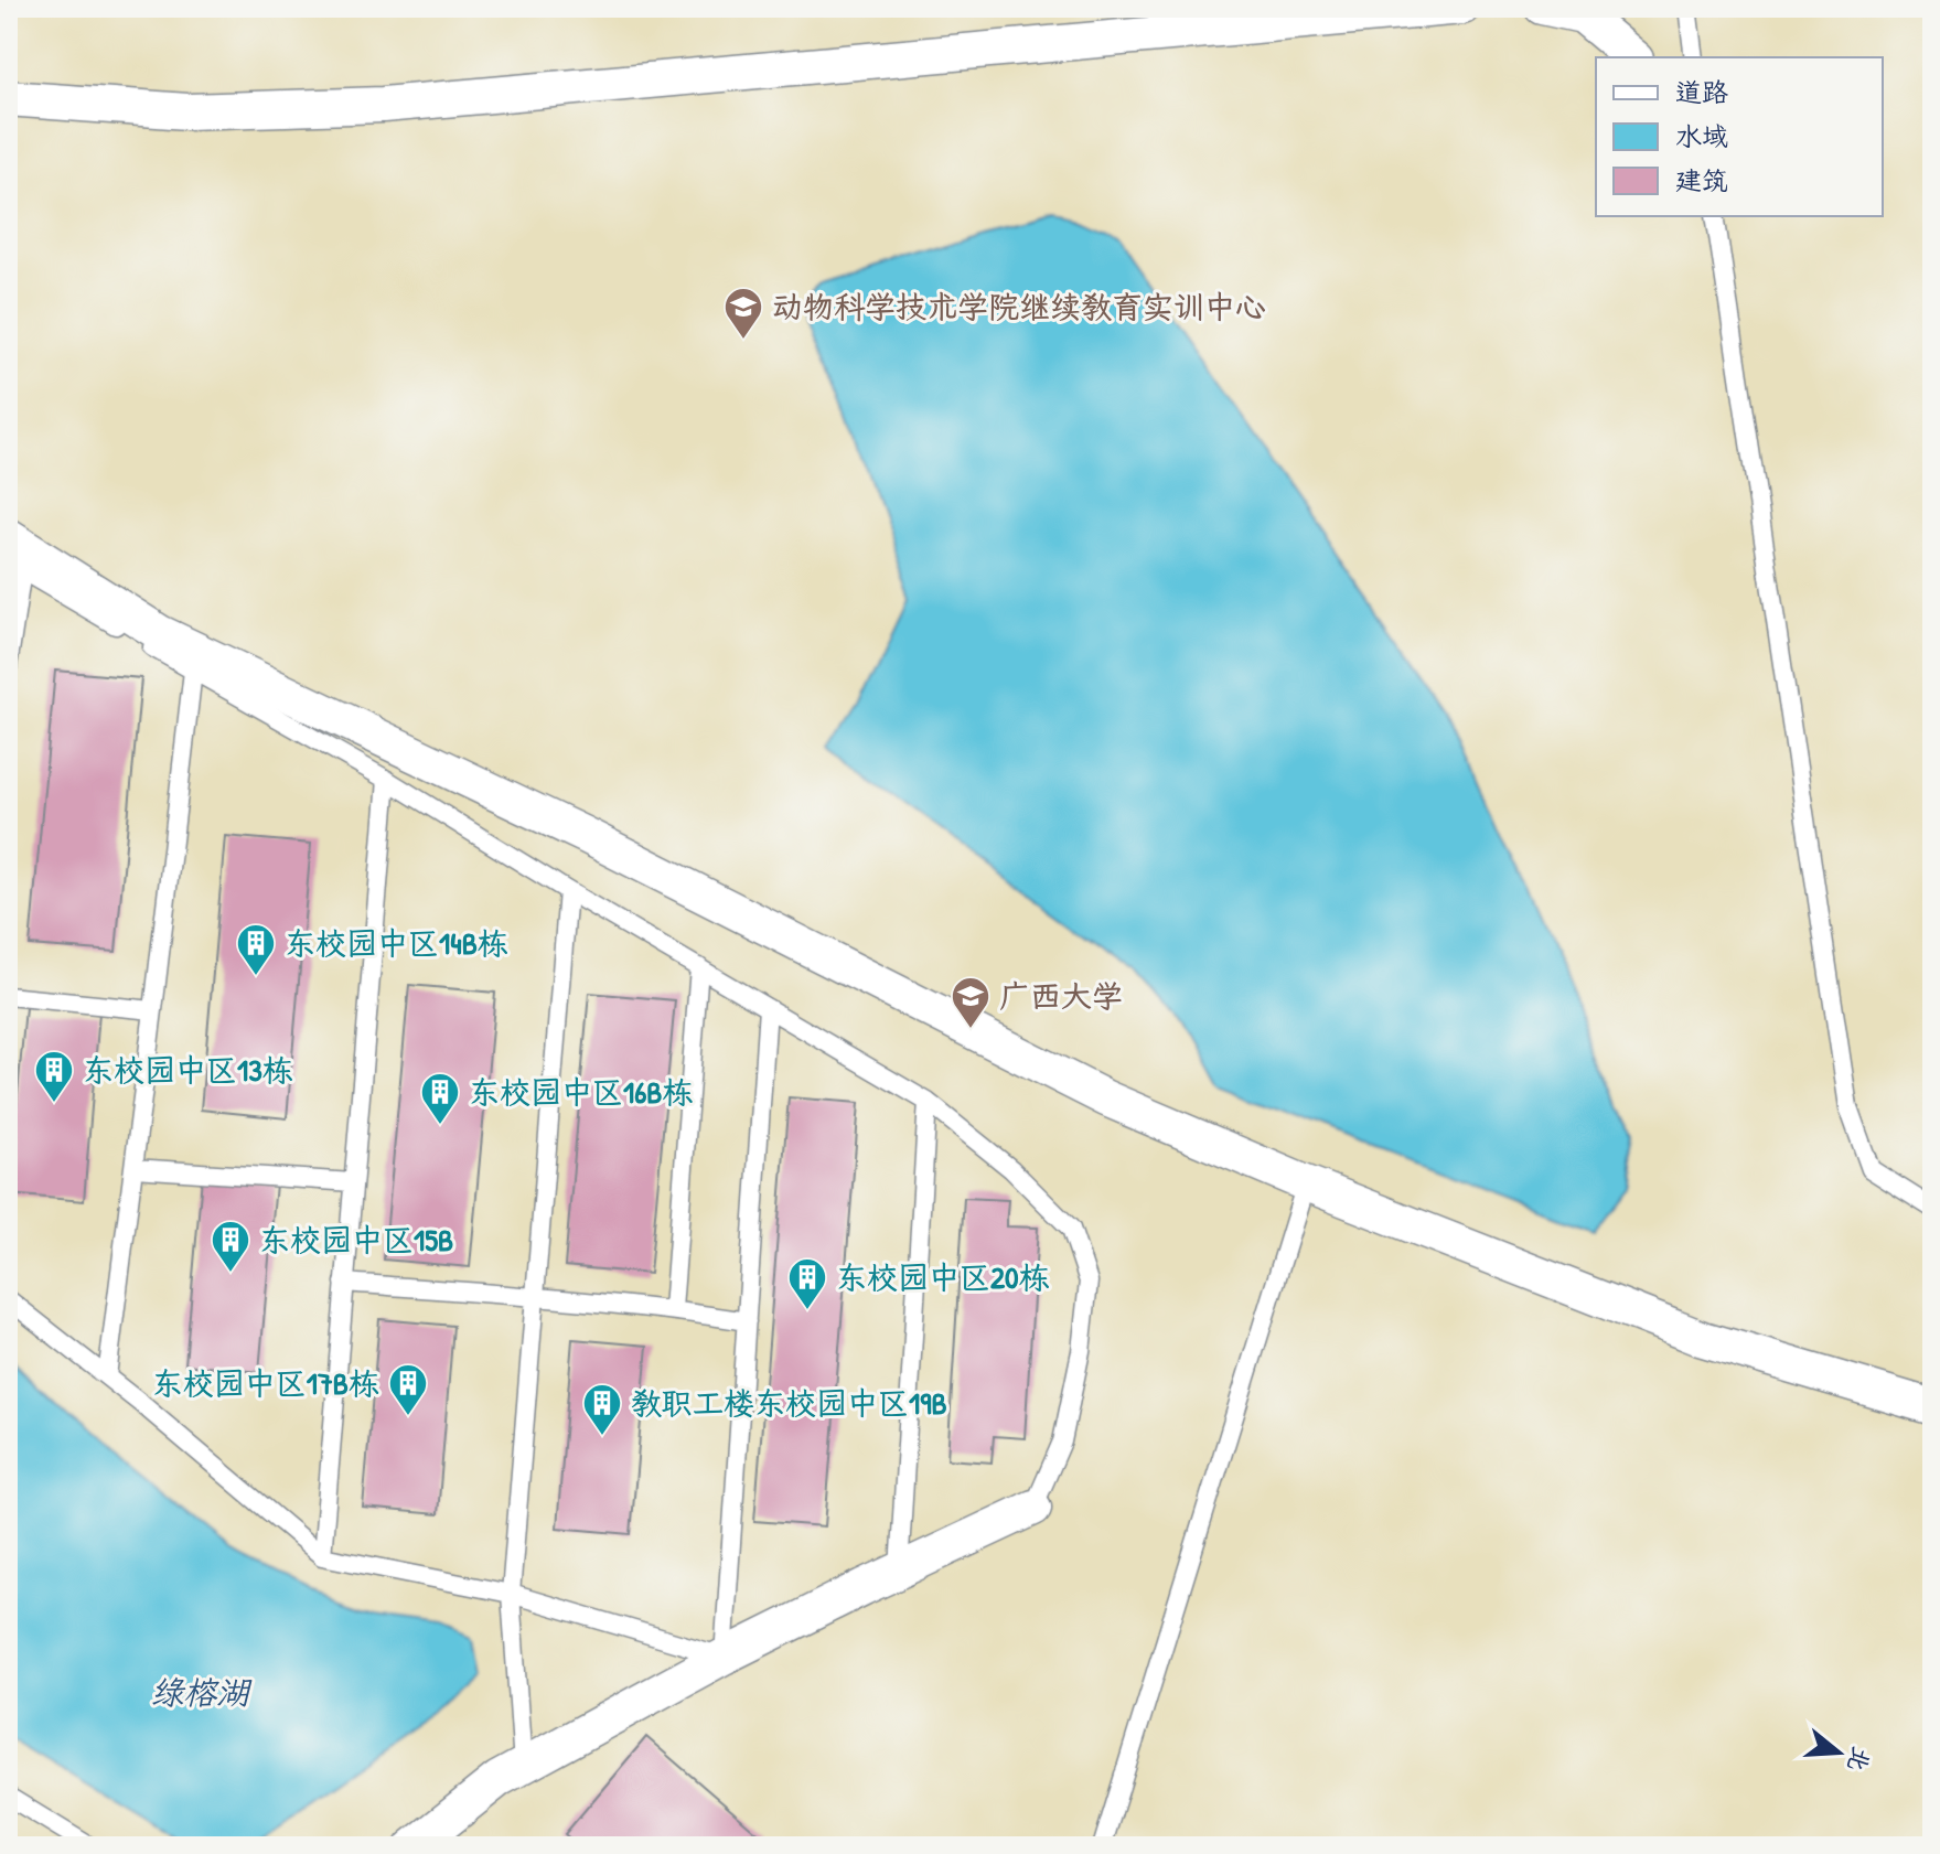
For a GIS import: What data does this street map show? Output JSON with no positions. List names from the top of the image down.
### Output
{
  "water": ["绿榕湖"],
  "places": {
    "school or university": ["动物科学技术学院继续教育实训中心", "广西大学"],
    "building": [
      "东校园中区14B栋",
      "东校园中区13栋",
      "东校园中区16B栋",
      "东校园中区15B",
      "东校园中区20栋",
      "东校园中区17B栋",
      "教职工楼东校园中区19B"
    ]
  },
  "legend": ["道路", "水域", "建筑"],
  "north": "right"
}
